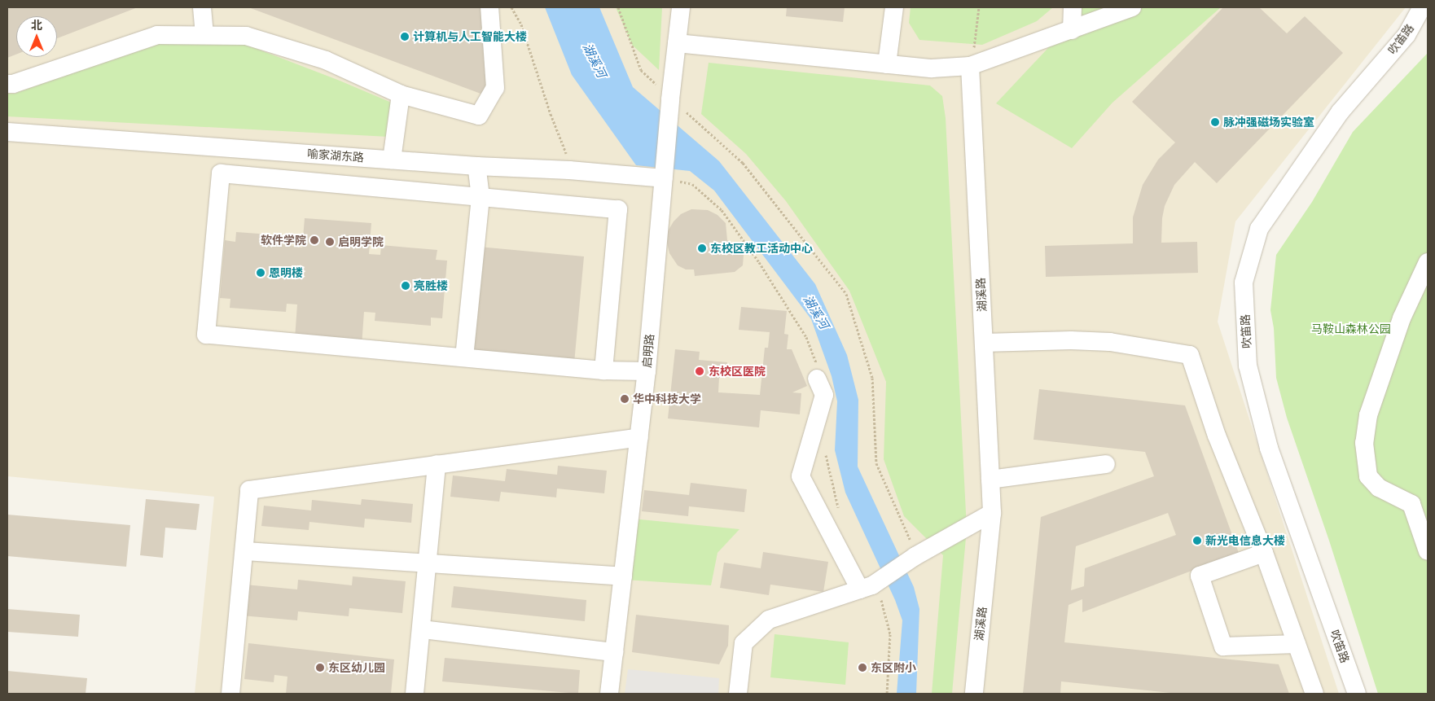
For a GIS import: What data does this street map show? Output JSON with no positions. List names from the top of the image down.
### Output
{
  "streets": {
    "street": [
      "吹笛路",
      "喻家湖东路",
      "湖溪路",
      "启明路"
    ]
  },
  "crossings": [
    ["喻家湖东路", "启明路"]
  ],
  "water": ["湖溪河"],
  "parks": ["马鞍山森林公园"],
  "places": [
    "计算机与人工智能大楼",
    "脉冲强磁场实验室",
    "软件学院",
    "启明学院",
    "东校区教工活动中心",
    "恩明楼",
    "亮胜楼",
    "东校区医院",
    "华中科技大学",
    "新光电信息大楼",
    "东区幼儿园",
    "东区附小"
  ],
  "north": "top"
}
